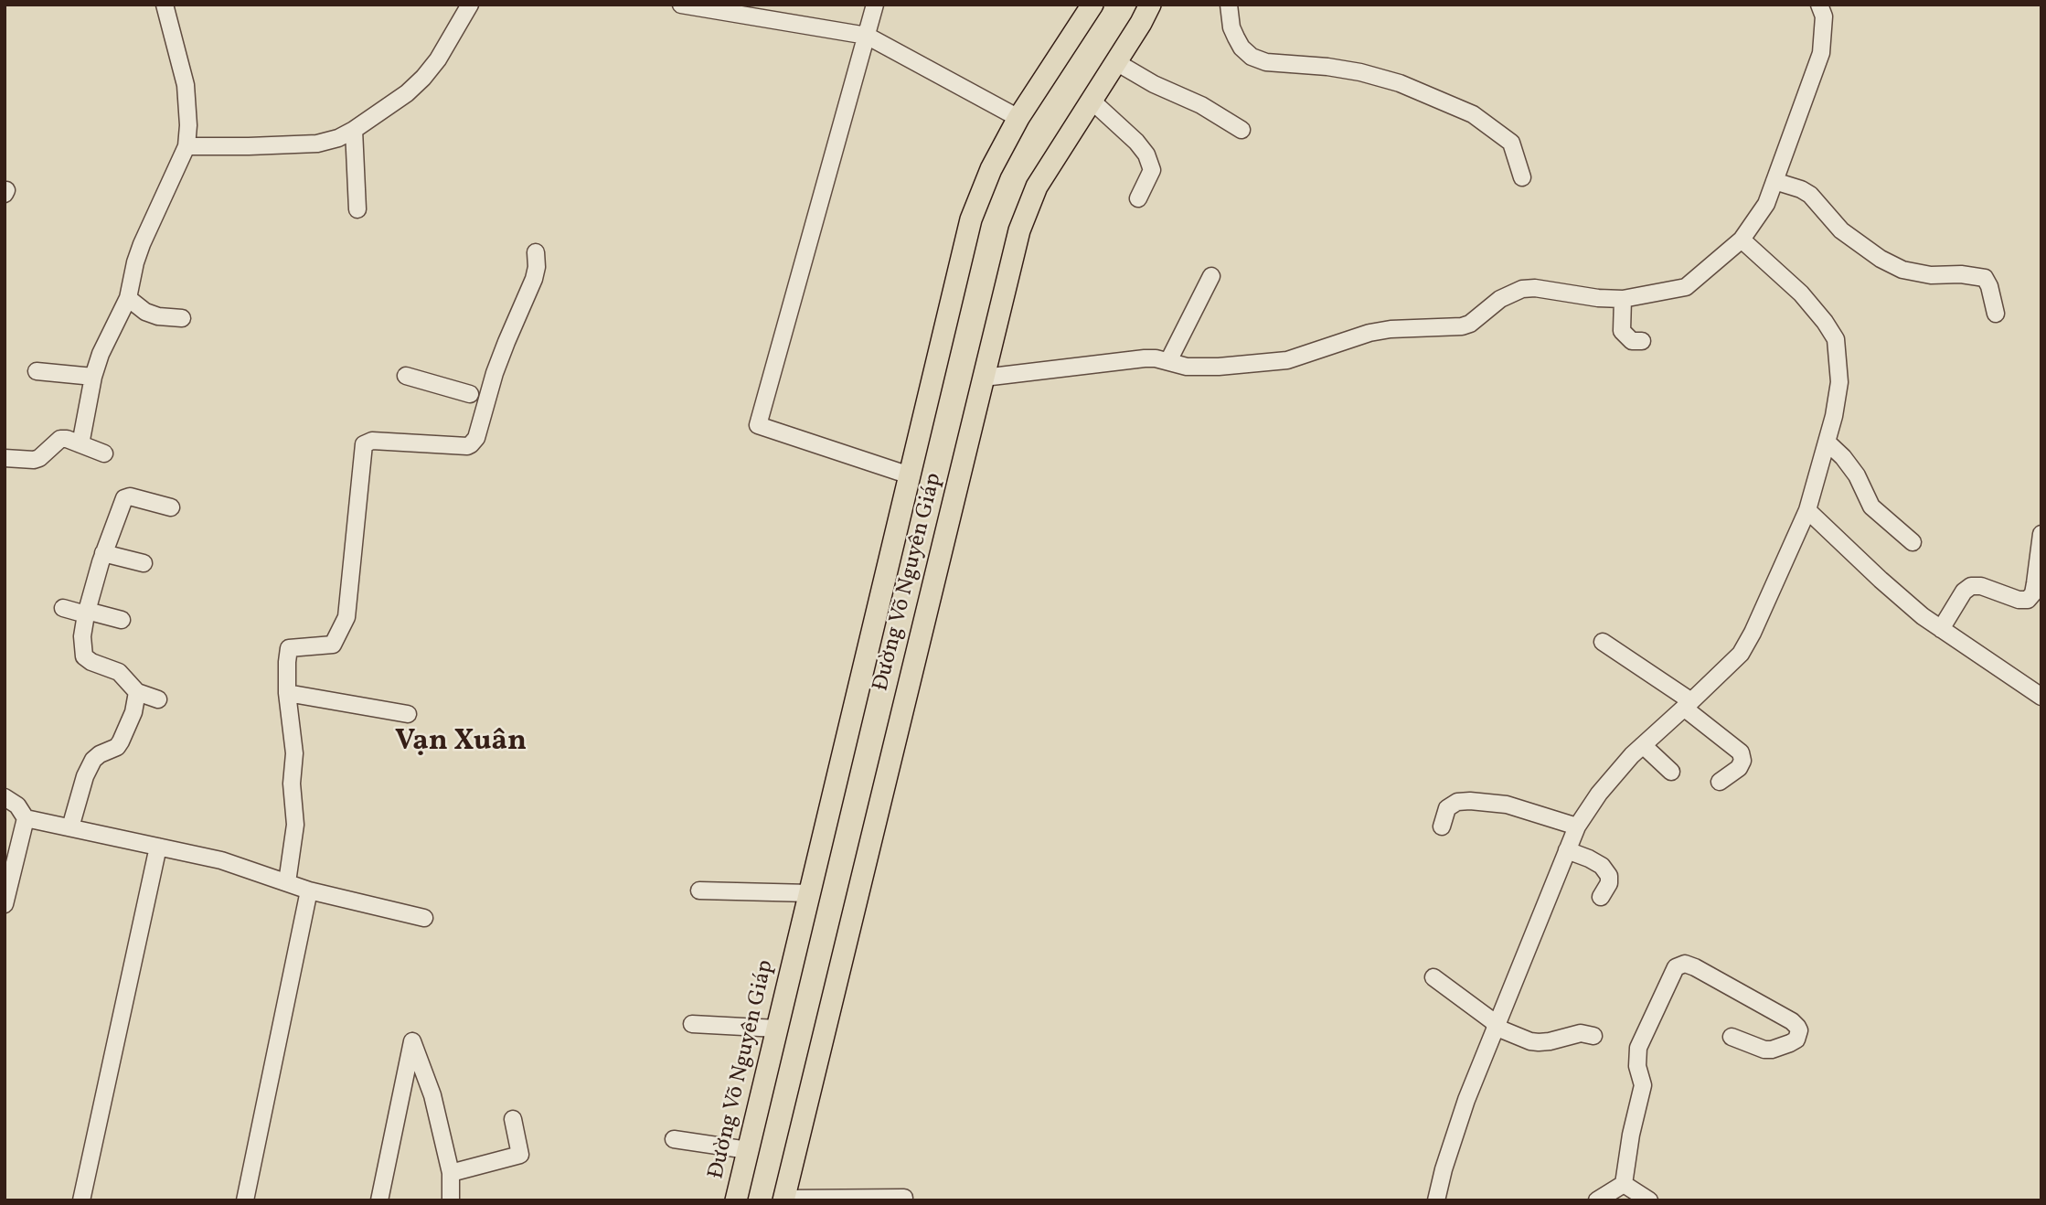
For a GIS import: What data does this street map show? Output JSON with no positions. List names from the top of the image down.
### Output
{
  "streets": {
    "main road": ["Đường Võ Nguyên Giáp"]
  },
  "districts": ["Vạn Xuân"]
}
